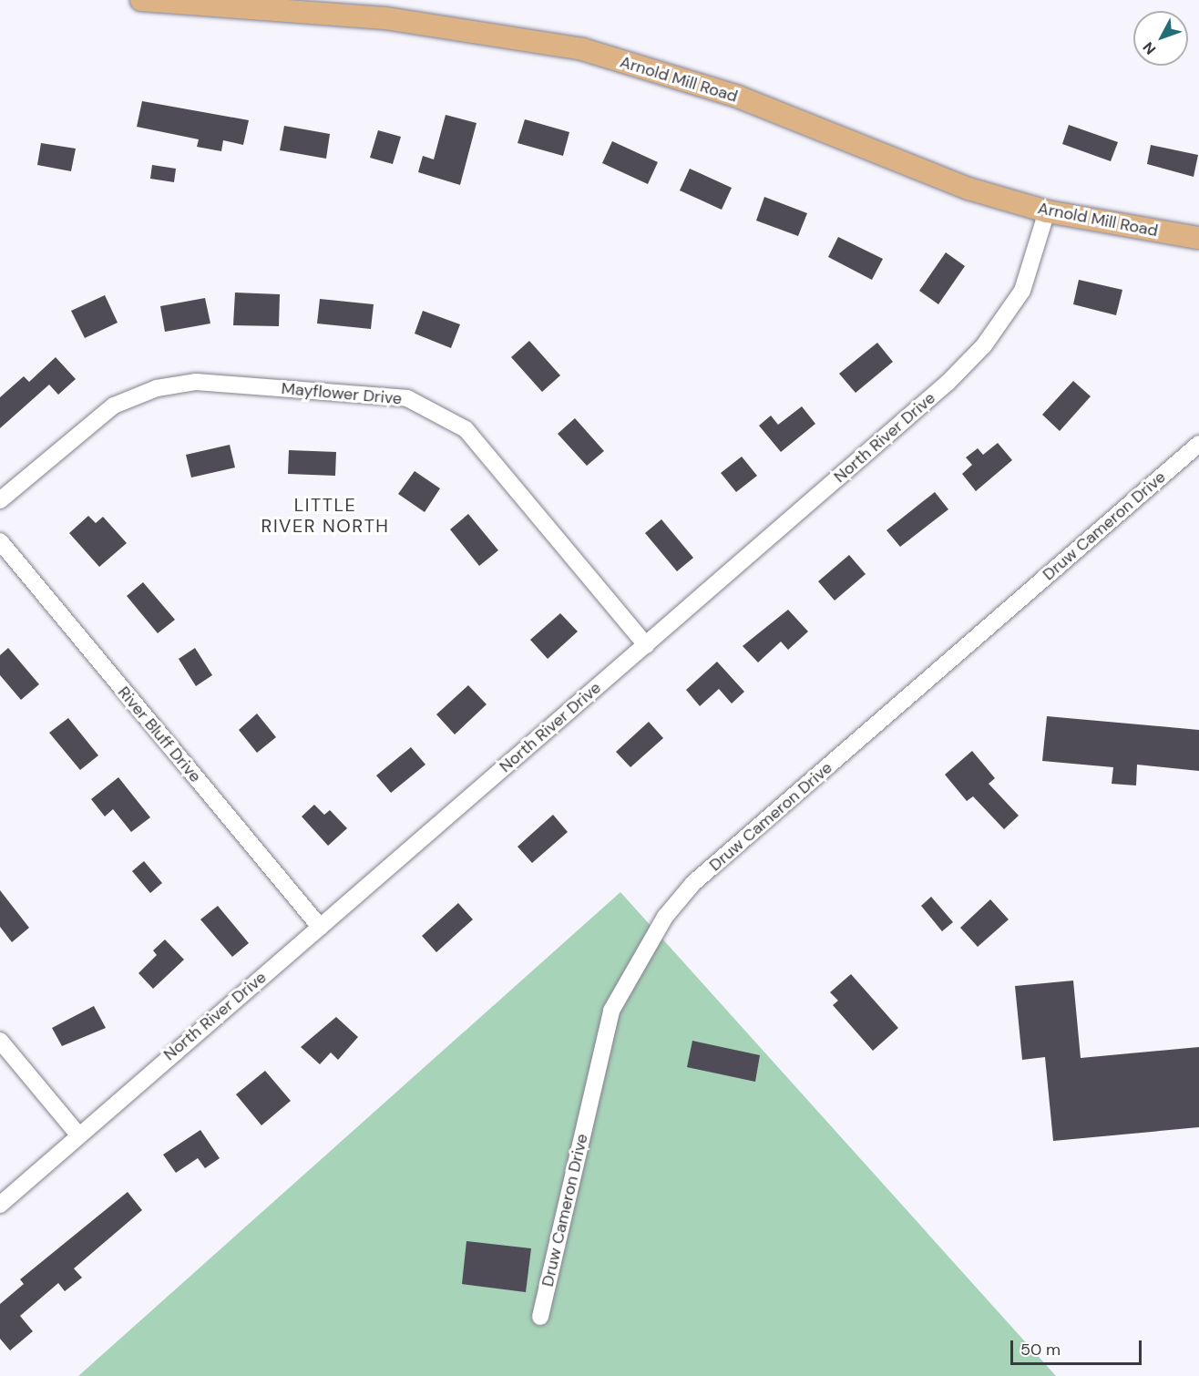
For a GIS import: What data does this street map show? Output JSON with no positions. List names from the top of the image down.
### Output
{
  "streets": {
    "main road": ["Arnold Mill Road"],
    "street": [
      "Mayflower Drive",
      "North River Drive",
      "Druw Cameron Drive",
      "River Bluff Drive"
    ]
  },
  "crossings": [
    ["Arnold Mill Road", "North River Drive"],
    ["Mayflower Drive", "North River Drive"],
    ["North River Drive", "River Bluff Drive"]
  ],
  "districts": ["LITTLE RIVER NORTH"],
  "scale_bar": "50 m",
  "north": "bottom left"
}
